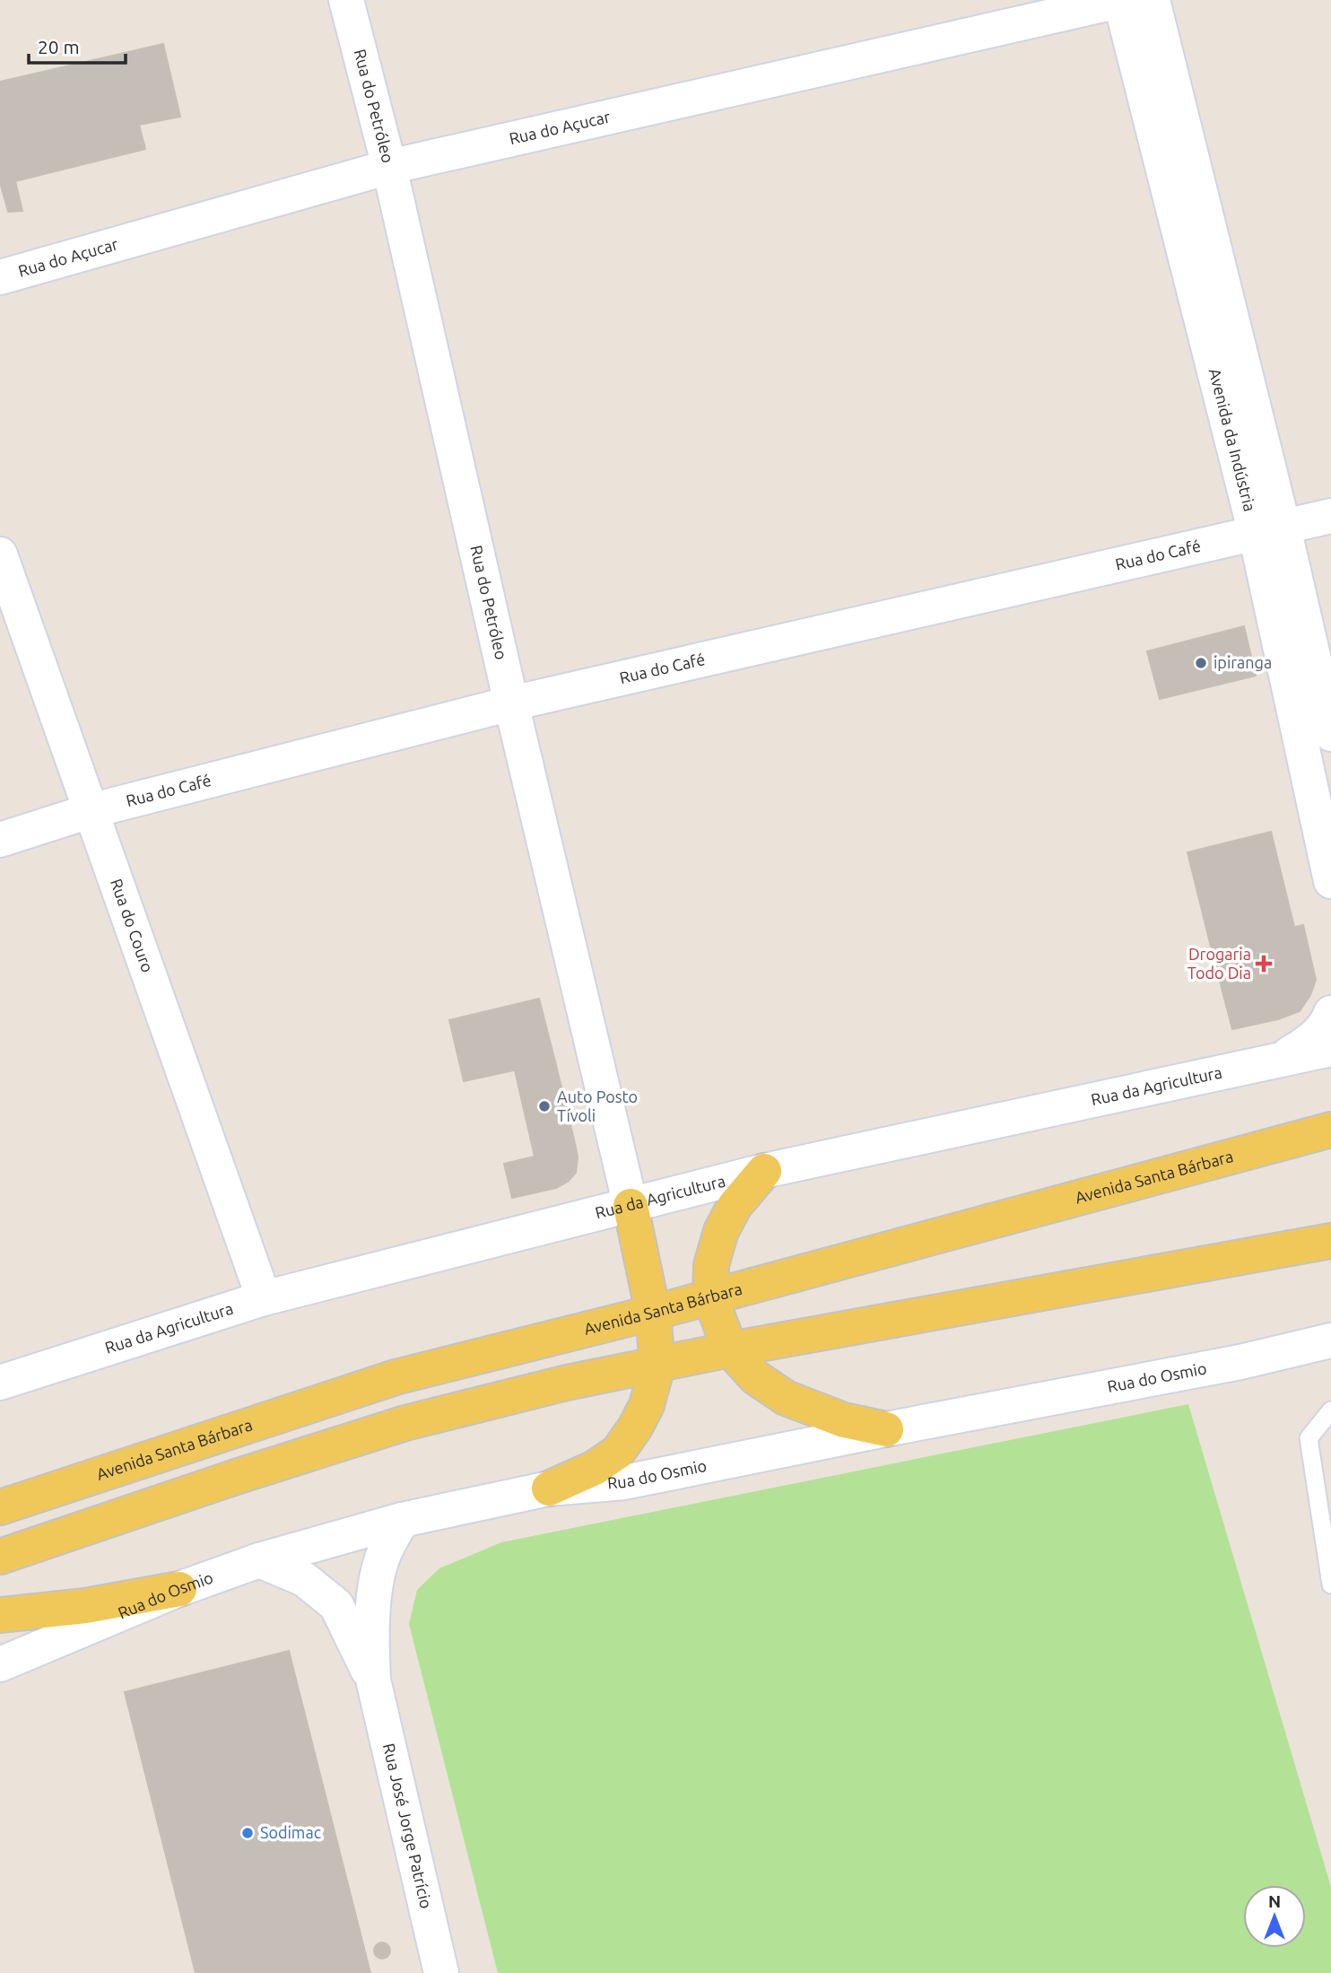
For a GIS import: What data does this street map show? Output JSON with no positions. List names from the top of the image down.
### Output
{
  "streets": {
    "main road": ["Avenida Santa Bárbara"],
    "street": [
      "Rua do Petróleo",
      "Rua do Açucar",
      "Avenida da Indústria",
      "Rua do Café",
      "Rua do Couro",
      "Rua da Agricultura",
      "Rua do Osmio",
      "Rua José Jorge Patrício"
    ]
  },
  "crossings": [
    ["Rua do Petróleo", "Rua do Açucar"],
    ["Rua do Petróleo", "Rua do Café"],
    ["Rua do Petróleo", "Rua da Agricultura"],
    ["Rua do Açucar", "Avenida da Indústria"],
    ["Avenida da Indústria", "Rua do Café"],
    ["Rua do Café", "Rua do Couro"],
    ["Rua do Couro", "Rua da Agricultura"],
    ["Rua do Osmio", "Rua José Jorge Patrício"]
  ],
  "places": {
    "other": ["ipiranga", "Auto Posto Tívoli", "Sodimac"],
    "health": ["Drogaria Todo Dia"]
  },
  "scale_bar": "20 m",
  "north": "top"
}
